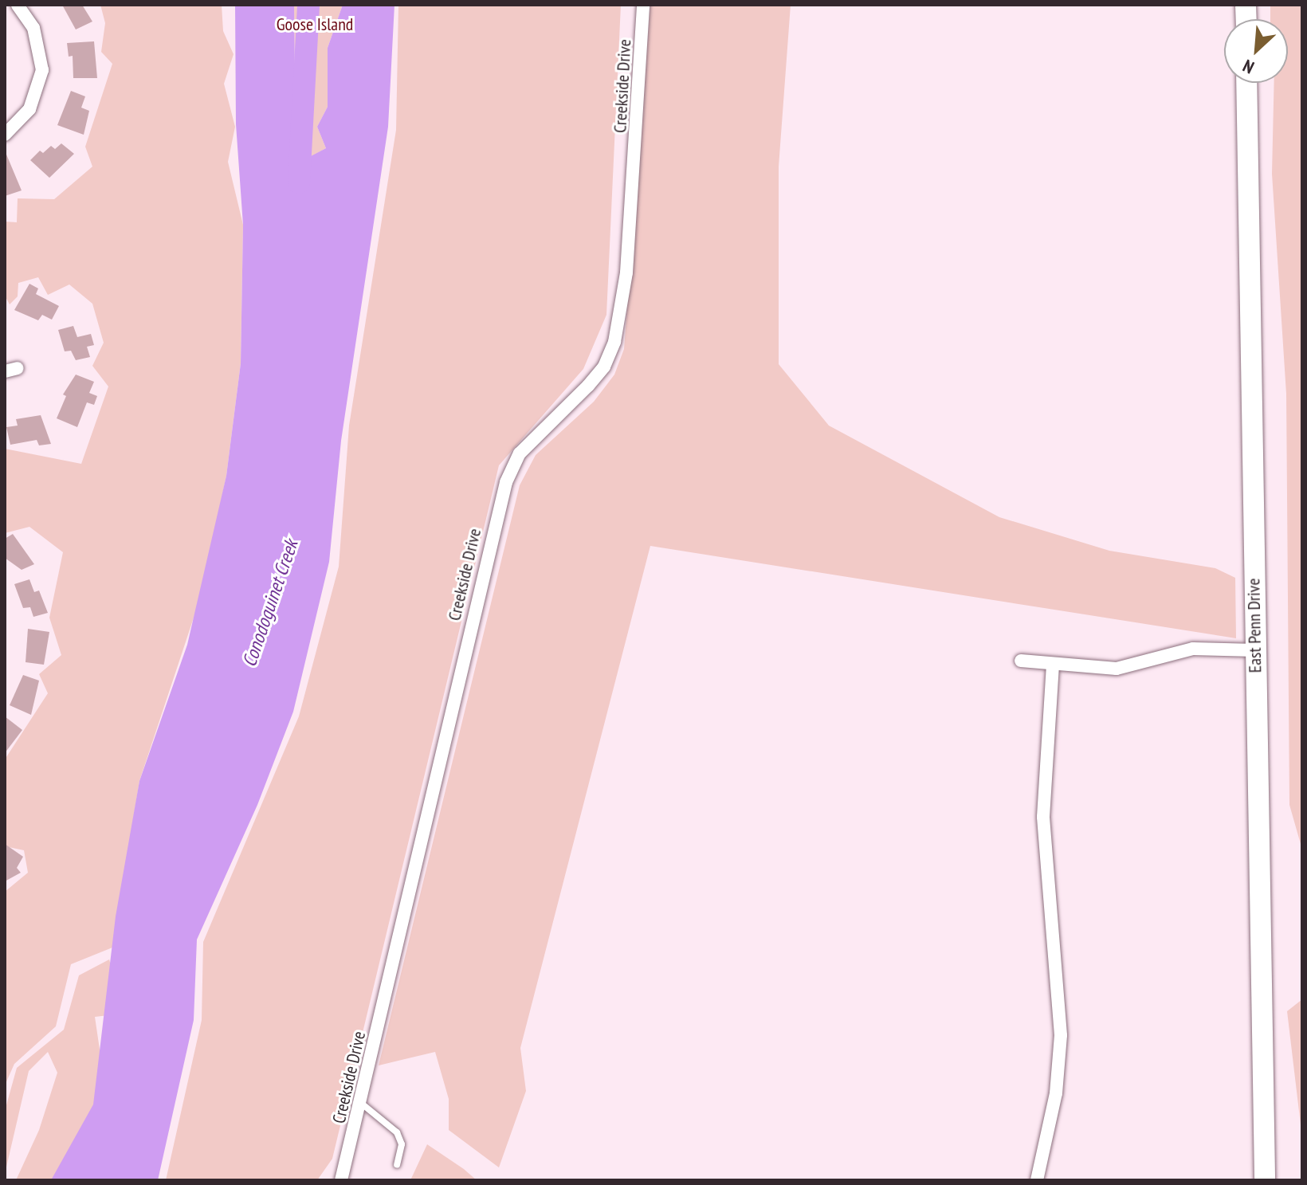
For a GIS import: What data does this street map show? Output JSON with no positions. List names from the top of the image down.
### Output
{
  "streets": {
    "main road": ["East Penn Drive"],
    "street": ["Creekside Drive"]
  },
  "water": ["Conodoguinet Creek"],
  "parks": ["Goose Island"],
  "north": "bottom left"
}
